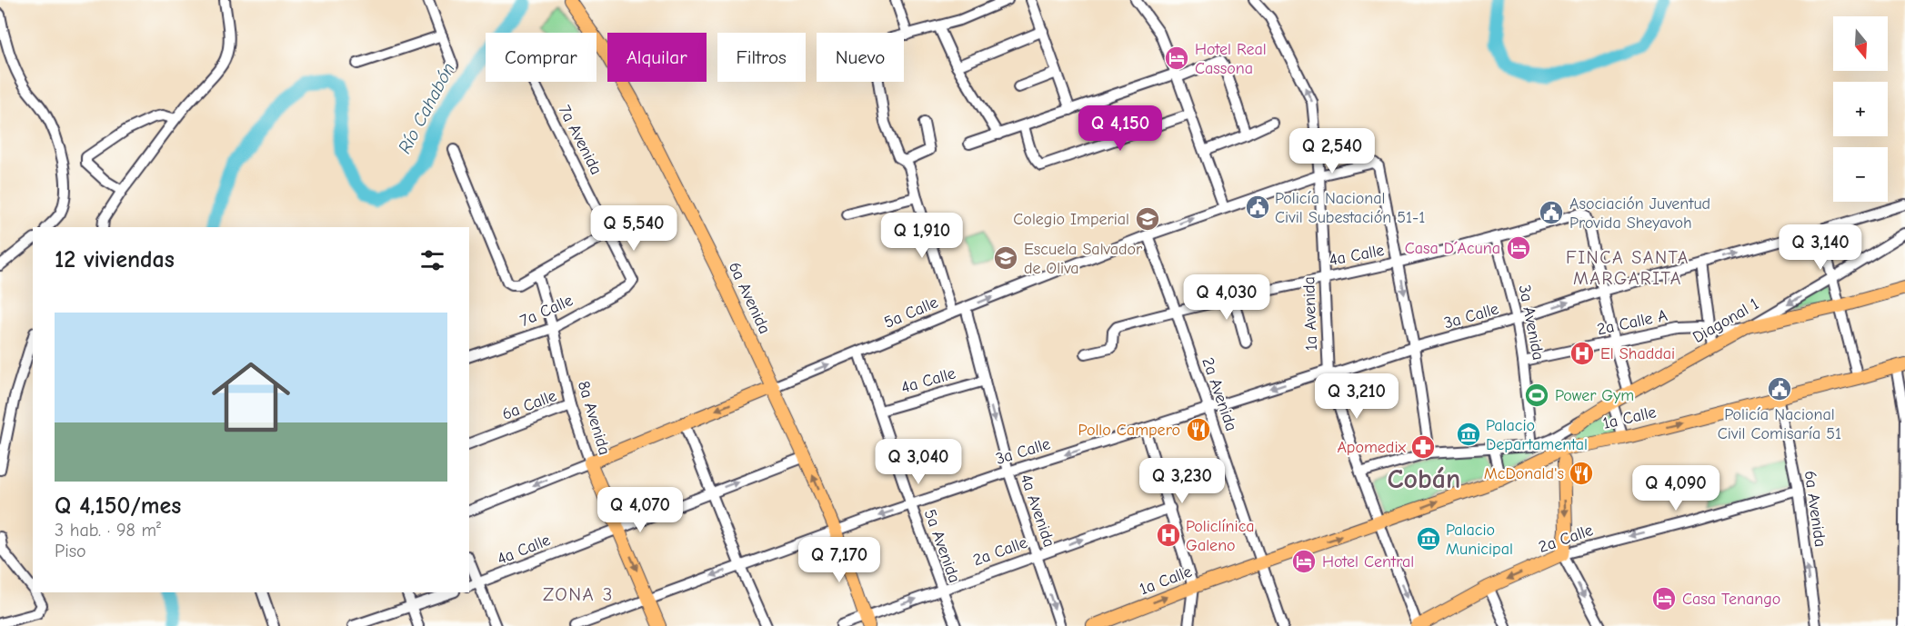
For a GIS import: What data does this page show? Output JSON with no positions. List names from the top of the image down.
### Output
{
  "streets": {
    "main road": [
      "6a Avenida",
      "5a Calle",
      "Diagonal 1",
      "8a Avenida",
      "1a Calle",
      "2a Calle"
    ],
    "street": [
      "7a Avenida",
      "4a Calle",
      "7a Calle",
      "1a Avenida",
      "3a Calle",
      "3a Avenida",
      "2a Calle A",
      "2a Avenida",
      "6a Calle",
      "4a Avenida",
      "5a Avenida"
    ]
  },
  "crossings": [
    ["7a Avenida", "7a Calle"],
    ["4a Calle", "6a Avenida"],
    ["4a Calle", "5a Calle"],
    ["4a Calle", "1a Avenida"],
    ["4a Calle", "3a Calle"],
    ["4a Calle", "3a Avenida"],
    ["4a Calle", "2a Avenida"],
    ["4a Calle", "8a Avenida"],
    ["4a Calle", "4a Avenida"],
    ["4a Calle", "5a Avenida"],
    ["6a Avenida", "5a Calle"],
    ["6a Avenida", "3a Calle"],
    ["6a Avenida", "1a Calle"],
    ["6a Avenida", "2a Calle"],
    ["7a Calle", "8a Avenida"],
    ["5a Calle", "1a Avenida"],
    ["5a Calle", "2a Avenida"],
    ["5a Calle", "8a Avenida"],
    ["5a Calle", "4a Avenida"],
    ["5a Calle", "5a Avenida"],
    ["1a Avenida", "3a Calle"],
    ["1a Avenida", "1a Calle"],
    ["1a Avenida", "2a Calle"],
    ["3a Calle", "3a Avenida"],
    ["3a Calle", "2a Avenida"],
    ["3a Calle", "8a Avenida"],
    ["3a Calle", "4a Avenida"],
    ["3a Calle", "5a Avenida"],
    ["Diagonal 1", "3a Avenida"],
    ["Diagonal 1", "2a Calle A"],
    ["3a Avenida", "2a Calle A"],
    ["2a Avenida", "1a Calle"],
    ["6a Calle", "8a Avenida"],
    ["4a Avenida", "2a Calle"],
    ["2a Calle", "5a Avenida"]
  ],
  "one_way": ["1a Calle", "4a Avenida"],
  "districts": ["FINCA SANTA MARGARITA", "Cobán", "ZONA 3"],
  "water": ["Río Cahabón"],
  "places": {
    "hotel": [
      "Hotel Real Cassona",
      "Casa D´Acuna",
      "Hotel Central",
      "Casa Tenango"
    ],
    "public building": ["Policía Nacional Civil Subestación 51-1", "Asociación Juventud Provida Sheyavoh", "Policía Nacional Civil Comisaría 51"],
    "school or university": ["Colegio Imperial", "Escuela Salvador de Oliva"],
    "hospital": ["El Shaddai", "Policlínica Galeno"],
    "sports": ["Power Gym"],
    "restaurant": ["Pollo Campero", "McDonald's"],
    "museum": ["Palacio Departamental", "Palacio Municipal"],
    "pharmacy": ["Apomedix"]
  },
  "north": "bottom",
  "page": {
    "map_buttons": ["+", "−"],
    "chip": [
      "Comprar",
      "Alquilar",
      "Filtros",
      "Nuevo"
    ],
    "price": [
      "Q 4,150",
      "Q 2,540",
      "Q 5,540",
      "Q 1,910",
      "Q 3,140",
      "Q 4,030",
      "Q 3,210",
      "Q 3,040",
      "Q 3,230",
      "Q 4,090",
      "Q 4,070",
      "Q 7,170"
    ],
    "heading": "12 viviendas",
    "list": [
      {
        "name": "Q 4,150/mes",
        "note": "3 hab. · 98 m² · Piso"
      }
    ]
  }
}
